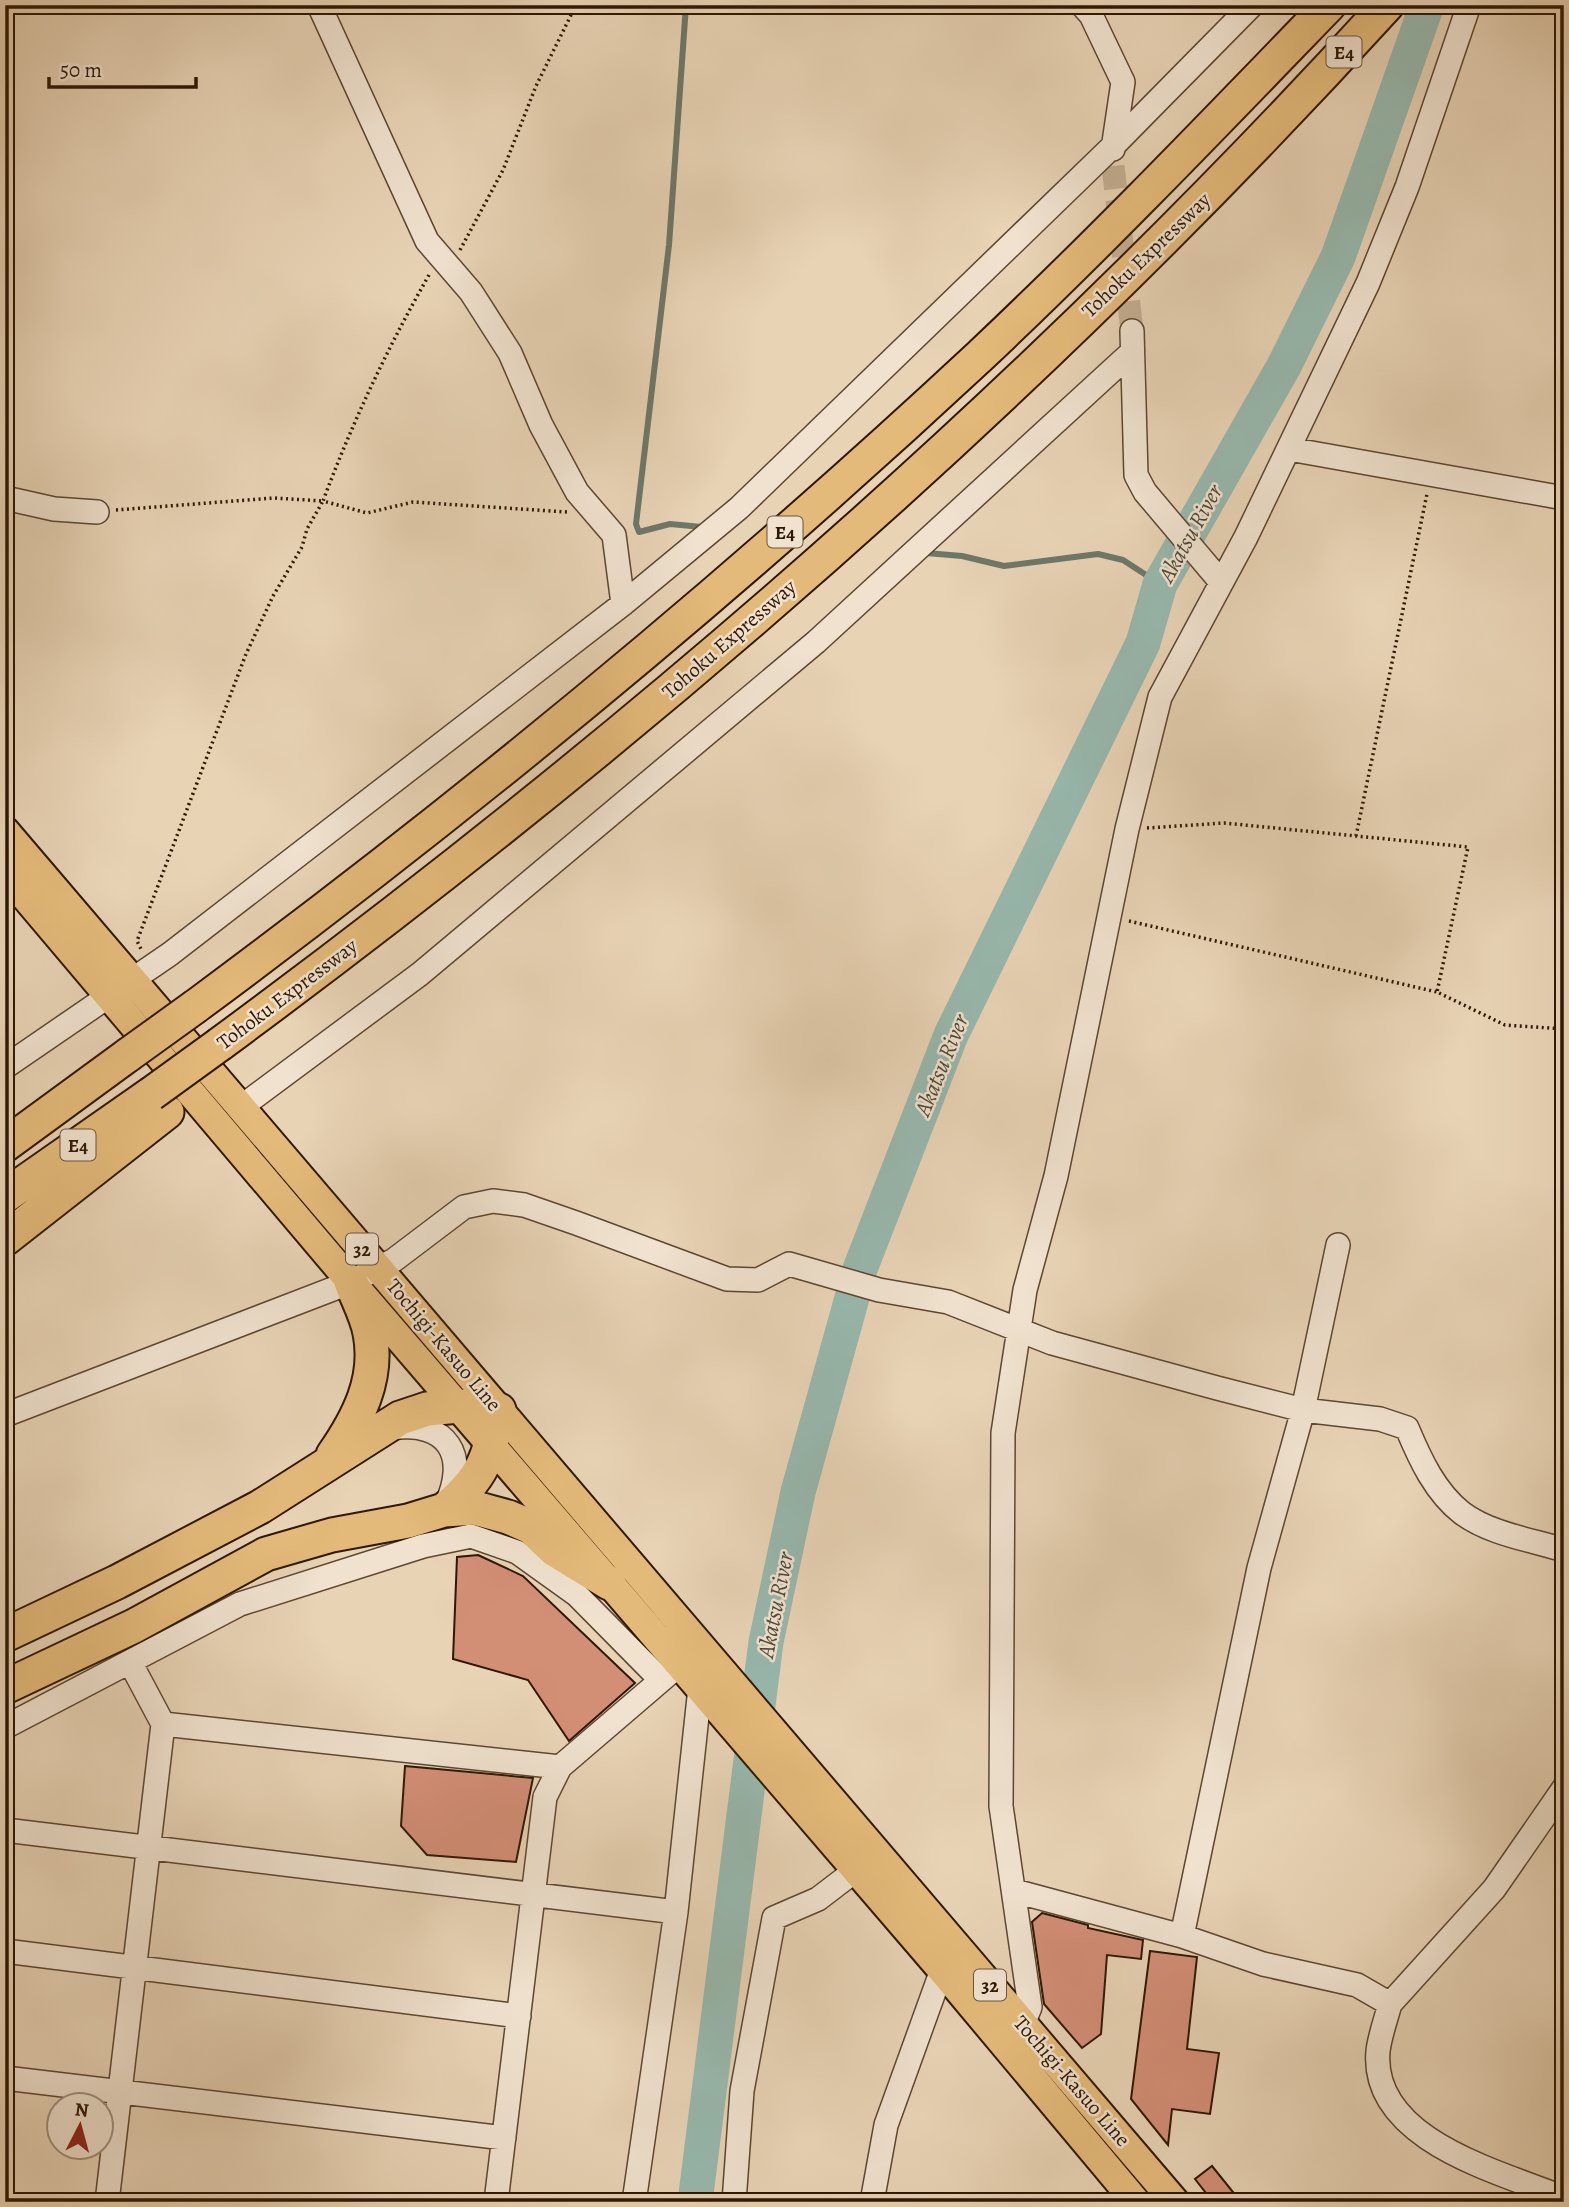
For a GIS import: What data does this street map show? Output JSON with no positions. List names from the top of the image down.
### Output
{
  "streets": {
    "highway": ["E4", "Tohoku Expressway"],
    "main road": ["32", "Tochigi-Kasuo Line"]
  },
  "water": ["Akatsu River"],
  "scale_bar": "50 m",
  "north": "top"
}
